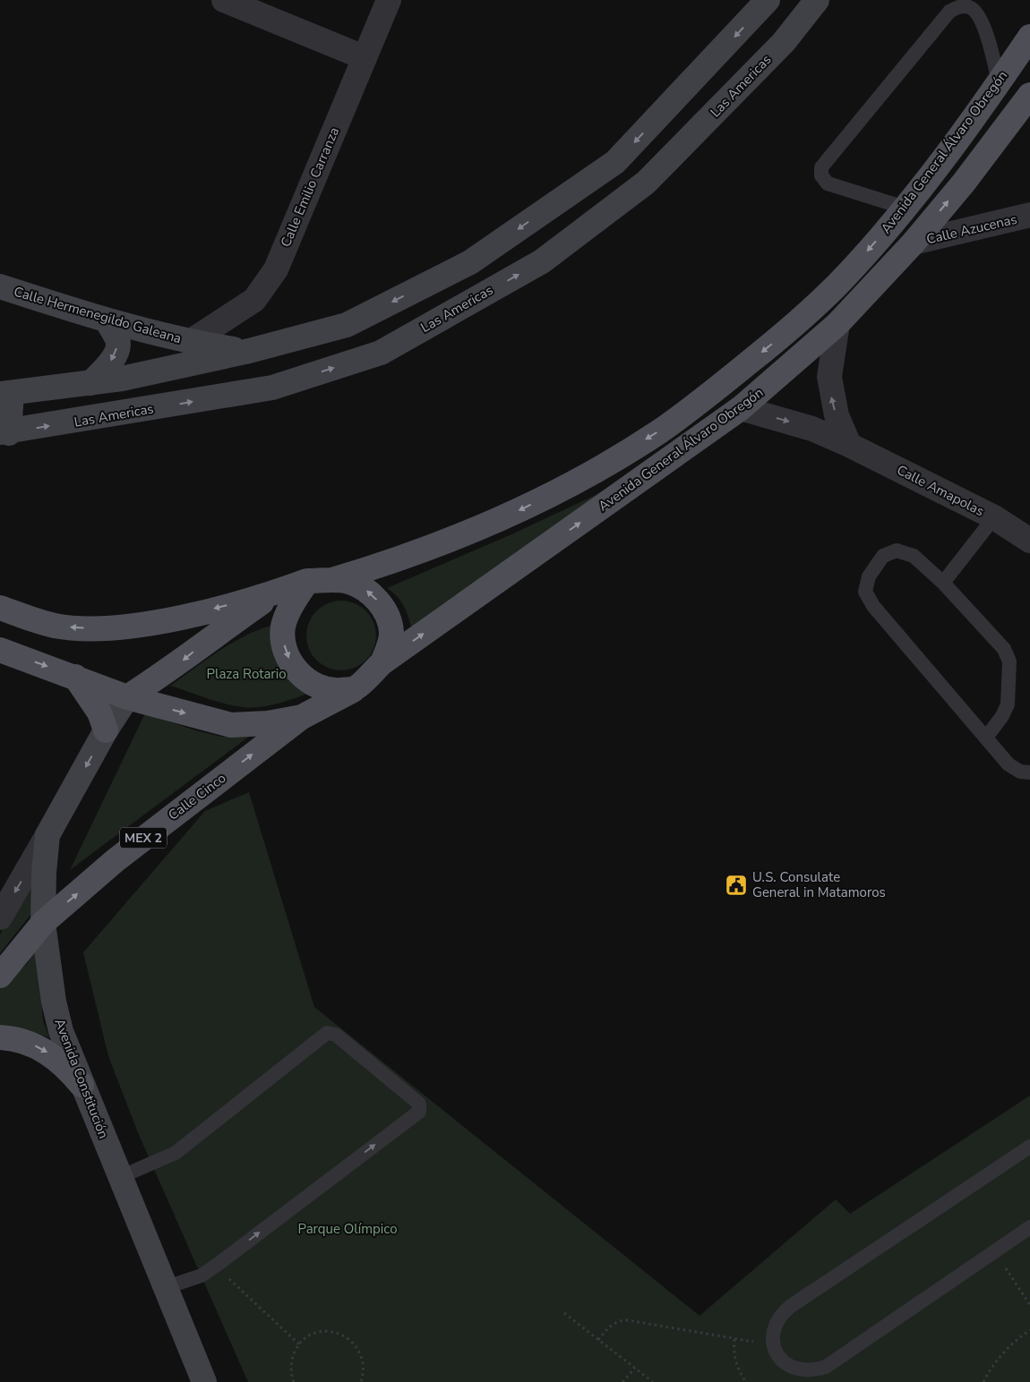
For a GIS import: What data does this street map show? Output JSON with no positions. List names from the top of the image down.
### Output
{
  "streets": {
    "main road": [
      "Las Americas",
      "Avenida General Álvaro Obregón",
      "Calle Hermenegildo Galeana",
      "Calle Cinco",
      "MEX 2",
      "Avenida Constitución"
    ],
    "street": ["Calle Emilio Carranza", "Calle Azucenas", "Calle Amapolas"]
  },
  "crossings": [
    ["Avenida General Álvaro Obregón", "Calle Azucenas"],
    ["Avenida General Álvaro Obregón", "Calle Amapolas"],
    ["Calle Emilio Carranza", "Calle Hermenegildo Galeana"],
    ["Calle Cinco", "Avenida Constitución"]
  ],
  "one_way": ["Calle Amapolas"],
  "parks": ["Plaza Rotario", "Parque Olímpico"],
  "places": {
    "public building": ["U.S. Consulate General in Matamoros"]
  }
}
